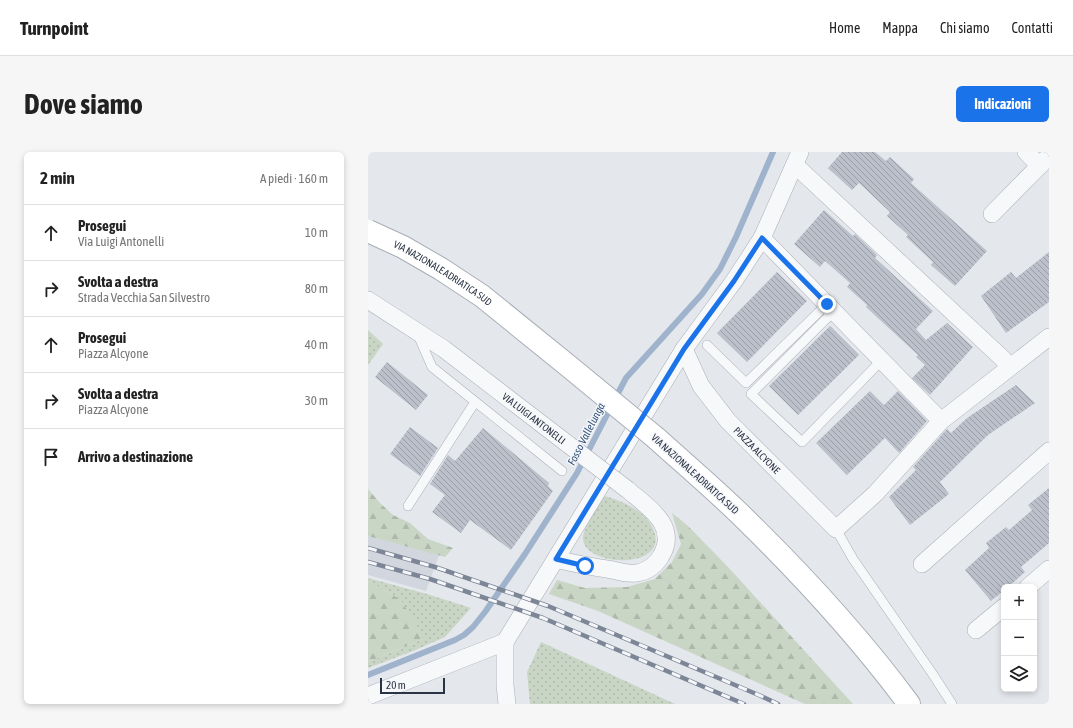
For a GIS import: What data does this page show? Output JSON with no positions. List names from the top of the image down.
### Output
{
  "streets": {
    "main road": ["VIA NAZIONALE ADRIATICA SUD"],
    "street": ["VIA LUIGI ANTONELLI", "PIAZZA ALCYONE"]
  },
  "water": ["Fosso Vallelunga"],
  "scale_bar": "20 m",
  "page": {
    "header": "Turnpoint",
    "nav": [
      "Home",
      "Mappa",
      "Chi siamo",
      "Contatti"
    ],
    "buttons": "Indicazioni",
    "title": "Dove siamo",
    "heading": ["2 min", "A piedi · 160 m"],
    "list": [
      ["Prosegui", "Via Luigi Antonelli", "10 m"],
      ["Svolta a destra", "Strada Vecchia San Silvestro", "80 m"],
      ["Prosegui", "Piazza Alcyone", "40 m"],
      ["Svolta a destra", "Piazza Alcyone", "30 m"],
      "Arrivo a destinazione"
    ],
    "map_buttons": ["+", "−"],
    "scale": "20 m"
  }
}
